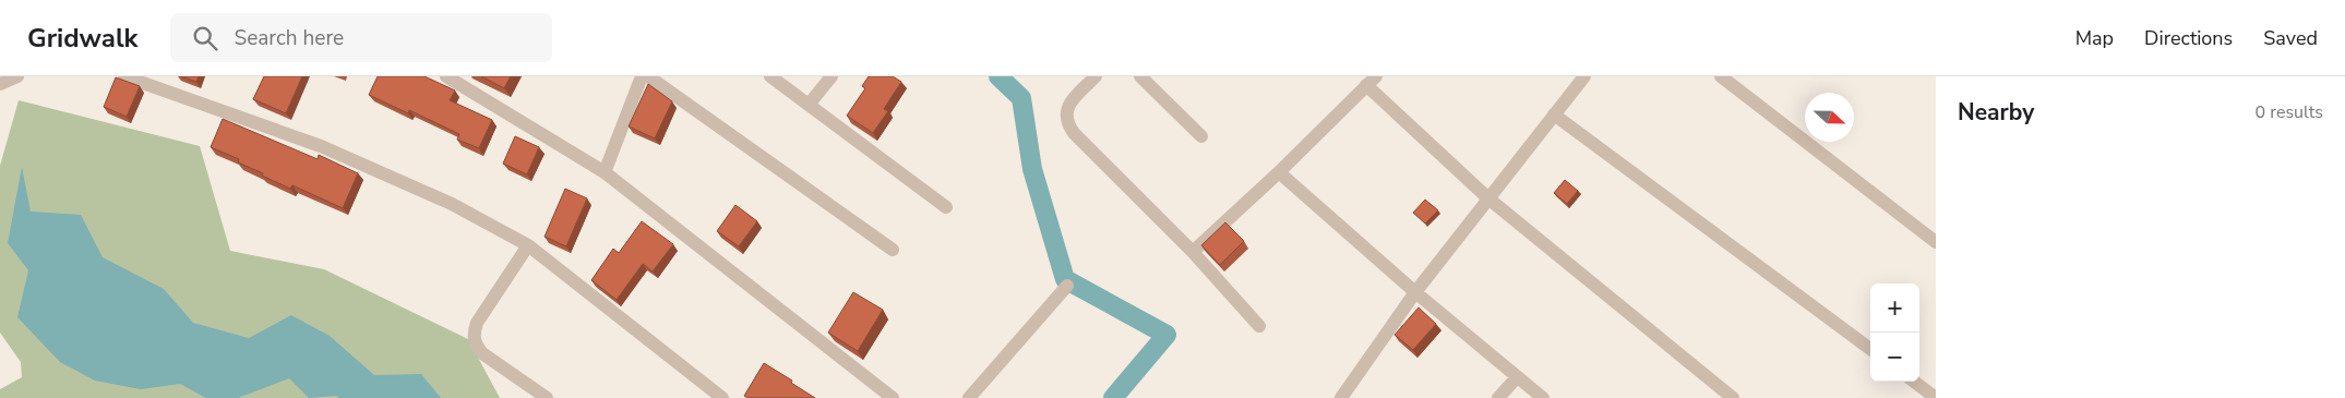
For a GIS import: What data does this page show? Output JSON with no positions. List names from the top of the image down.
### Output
{
  "north": "right",
  "page": {
    "header": "Gridwalk",
    "search": "Search here",
    "nav": ["Map", "Directions", "Saved"],
    "heading": ["Nearby", "0 results"],
    "map_buttons": ["+", "−"]
  }
}
